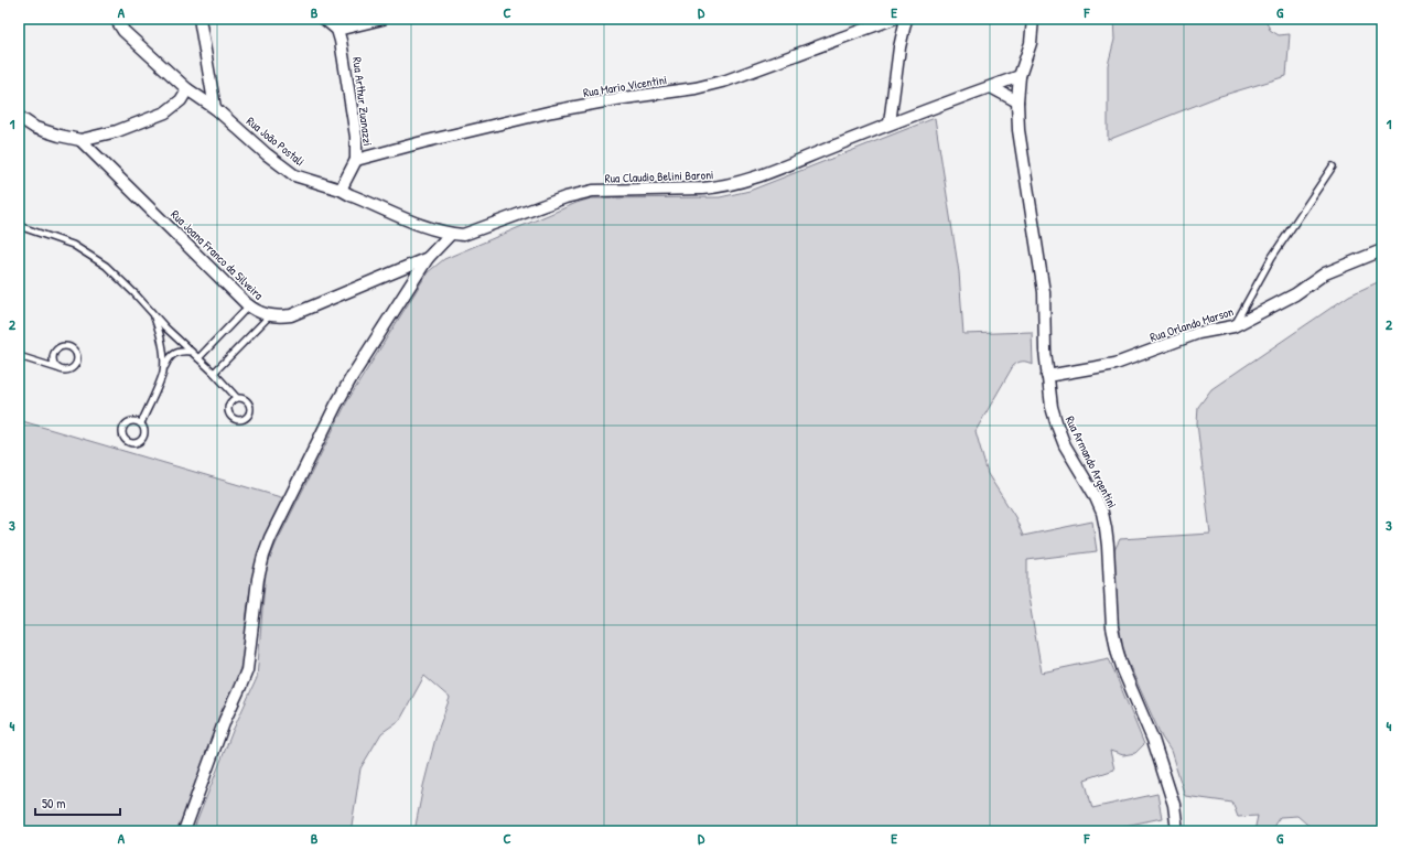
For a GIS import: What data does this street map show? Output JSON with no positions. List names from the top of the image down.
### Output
{
  "streets": {
    "street": [
      "Rua Mario Vicentini",
      "Rua Arthur Zuanazzi",
      "Rua João Postali",
      "Rua Claudio Belini Baroni",
      "Rua Joana Franco da Silveira",
      "Rua Orlando Marson",
      "Rua Armando Argentini"
    ]
  },
  "crossings": [
    ["Rua Mario Vicentini", "Rua Arthur Zuanazzi"],
    ["Rua Arthur Zuanazzi", "Rua João Postali"],
    ["Rua João Postali", "Rua Claudio Belini Baroni"],
    ["Rua João Postali", "Rua Joana Franco da Silveira"],
    ["Rua Claudio Belini Baroni", "Rua Joana Franco da Silveira"],
    ["Rua Claudio Belini Baroni", "Rua Armando Argentini"],
    ["Rua Orlando Marson", "Rua Armando Argentini"]
  ],
  "scale_bar": "50 m",
  "grid": {
    "columns": [
      "A",
      "B",
      "C",
      "D",
      "E",
      "F",
      "G"
    ],
    "rows": [
      "1",
      "2",
      "3",
      "4"
    ]
  }
}
